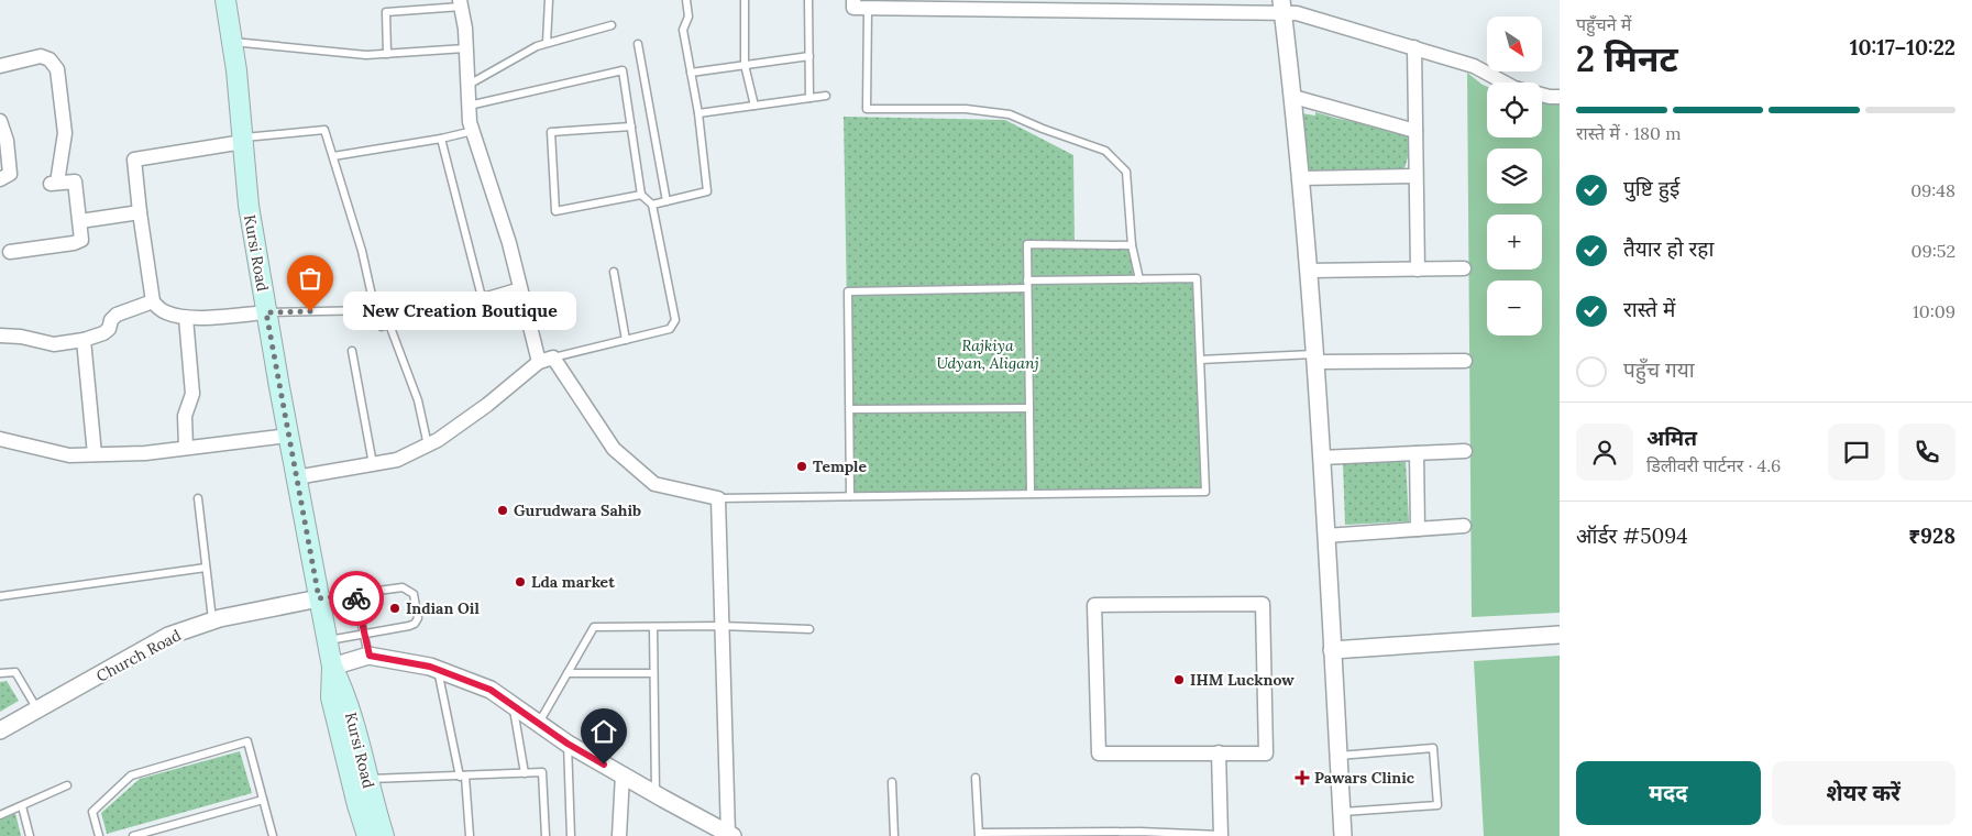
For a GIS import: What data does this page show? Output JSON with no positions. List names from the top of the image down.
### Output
{
  "streets": {
    "main road": ["Kursi Road"],
    "street": ["Church Road"]
  },
  "crossings": [
    ["Kursi Road", "Church Road"]
  ],
  "parks": ["Rajkiya Udyan, Aliganj"],
  "places": {
    "other": [
      "New Creation Boutique",
      "Temple",
      "Gurudwara Sahib",
      "Lda market",
      "Indian Oil",
      "IHM Lucknow"
    ],
    "health": ["Pawars Clinic"]
  },
  "north": "bottom right",
  "page": {
    "heading": ["2 मिनट", "पहुँचने में", "10:17–10:22"],
    "panel": [
      "अमित",
      "डिलीवरी पार्टनर · 4.6",
      "ऑर्डर #5094",
      "₹928"
    ],
    "map_buttons": ["+", "−"],
    "bar": "रास्ते में · 180 m",
    "list": [
      ["पुष्टि हुई", "09:48"],
      ["तैयार हो रहा", "09:52"],
      ["रास्ते में", "10:09"],
      "पहुँच गया"
    ],
    "bubble": "New Creation Boutique",
    "buttons": ["मदद", "शेयर करें"]
  }
}
